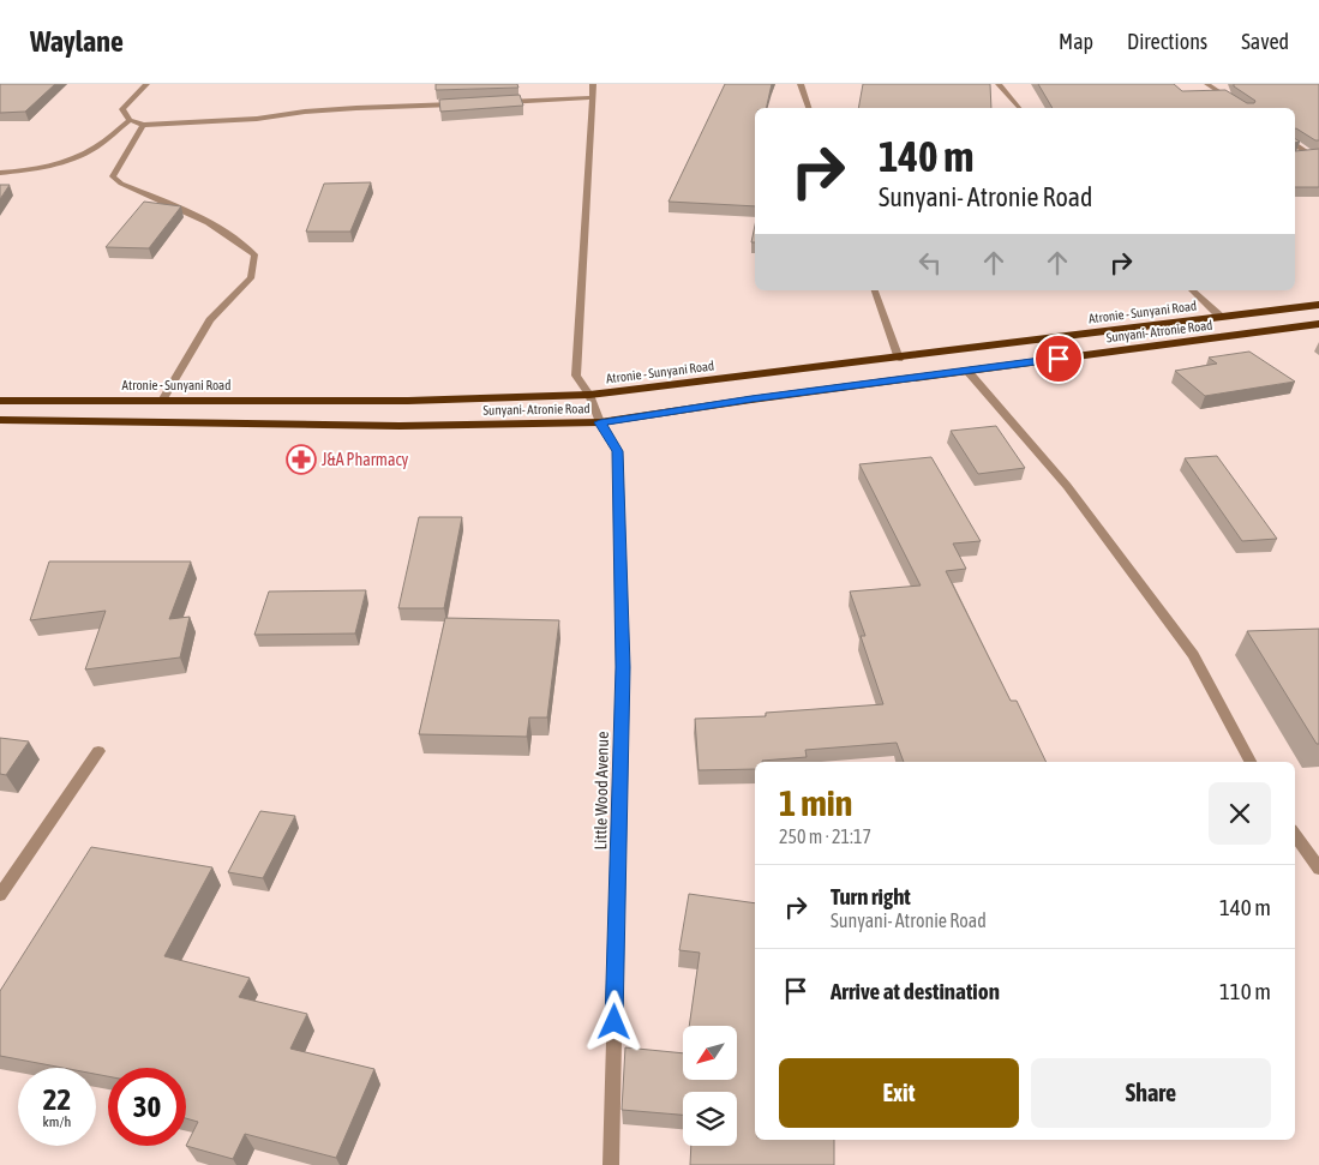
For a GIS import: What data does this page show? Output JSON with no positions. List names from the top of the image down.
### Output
{
  "streets": {
    "highway": ["Atronie - Sunyani Road", "Sunyani- Atronie Road"],
    "street": ["Little Wood Avenue"]
  },
  "crossings": [
    ["Atronie - Sunyani Road", "Little Wood Avenue"],
    ["Sunyani- Atronie Road", "Little Wood Avenue"]
  ],
  "places": {
    "pharmacy": ["J&A Pharmacy"]
  },
  "north": "bottom left",
  "page": {
    "header": "Waylane",
    "nav": ["Map", "Directions", "Saved"],
    "turn": ["140 m", "Sunyani- Atronie Road"],
    "heading": ["1 min", "250 m · 21:17"],
    "list": [
      {
        "name": "Turn right",
        "note": "Sunyani- Atronie Road",
        "value": "140 m"
      },
      {
        "name": "Arrive at destination",
        "value": "110 m"
      }
    ],
    "buttons": ["Exit", "Share"],
    "speed": "22 km/h",
    "limit": "30"
  }
}
